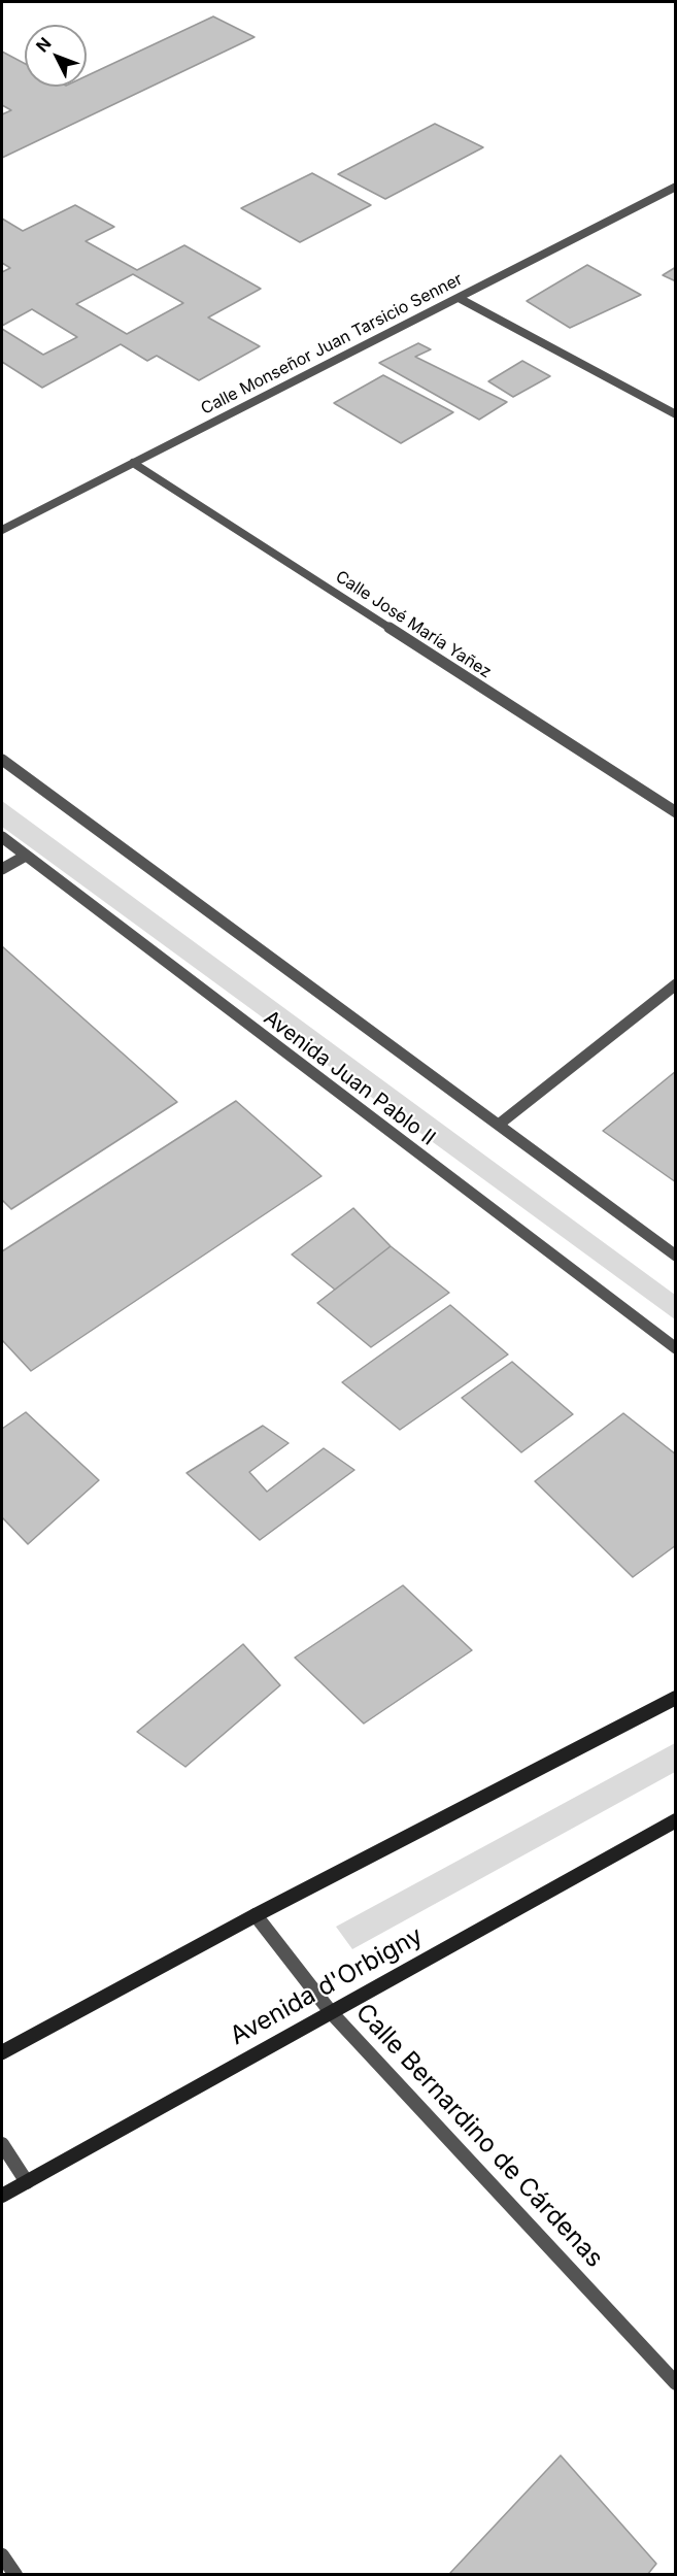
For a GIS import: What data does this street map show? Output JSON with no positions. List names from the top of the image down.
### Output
{
  "streets": {
    "main road": ["Avenida d'Orbigny"],
    "street": [
      "Calle Monseñor Juan Tarsicio Senner",
      "Calle José María Yañez",
      "Avenida Juan Pablo II",
      "Calle Bernardino de Cárdenas"
    ]
  },
  "crossings": [
    ["Calle Monseñor Juan Tarsicio Senner", "Calle José María Yañez"],
    ["Avenida d'Orbigny", "Calle Bernardino de Cárdenas"]
  ],
  "north": "top left"
}
